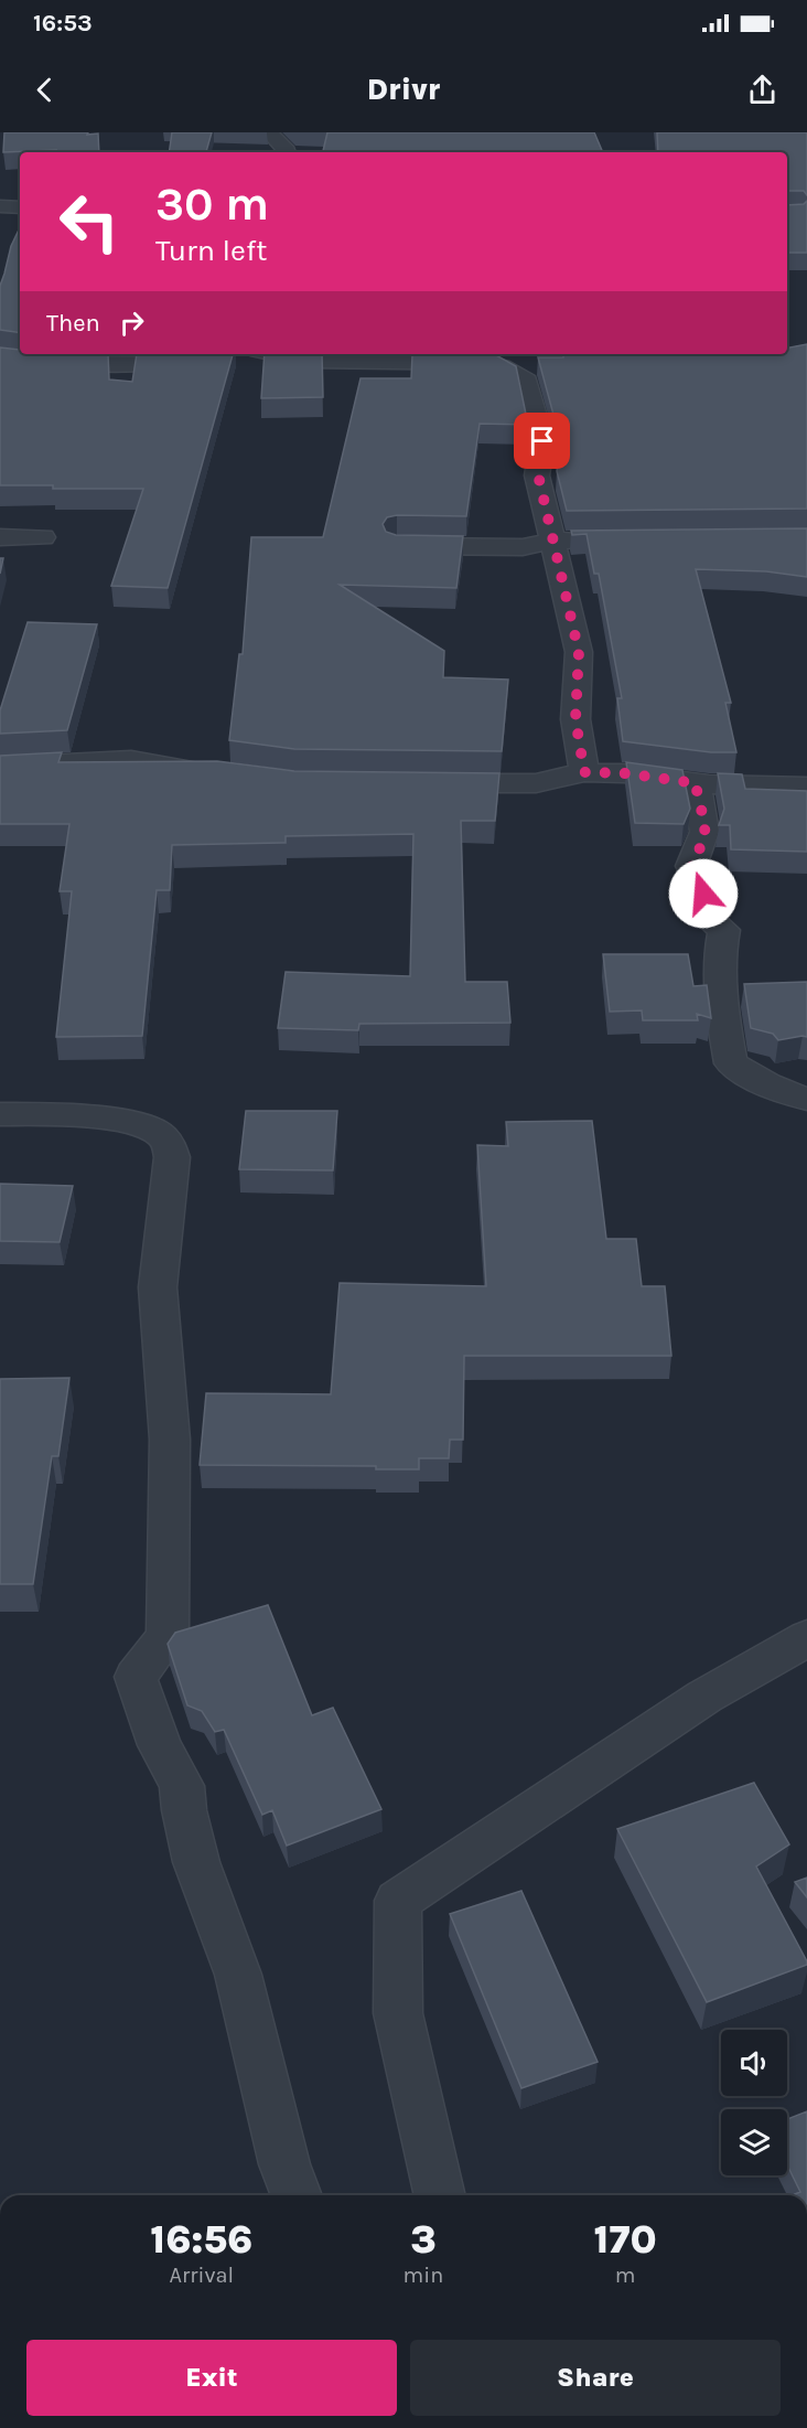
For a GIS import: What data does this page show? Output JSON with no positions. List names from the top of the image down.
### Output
{
  "page": {
    "status": "16:53",
    "header": "Drivr",
    "turn": ["30 m", "Turn left"],
    "then": "Then",
    "eta": [
      "16:56",
      "Arrival",
      "3",
      "min",
      "170",
      "m"
    ],
    "buttons": ["Exit", "Share"]
  }
}
